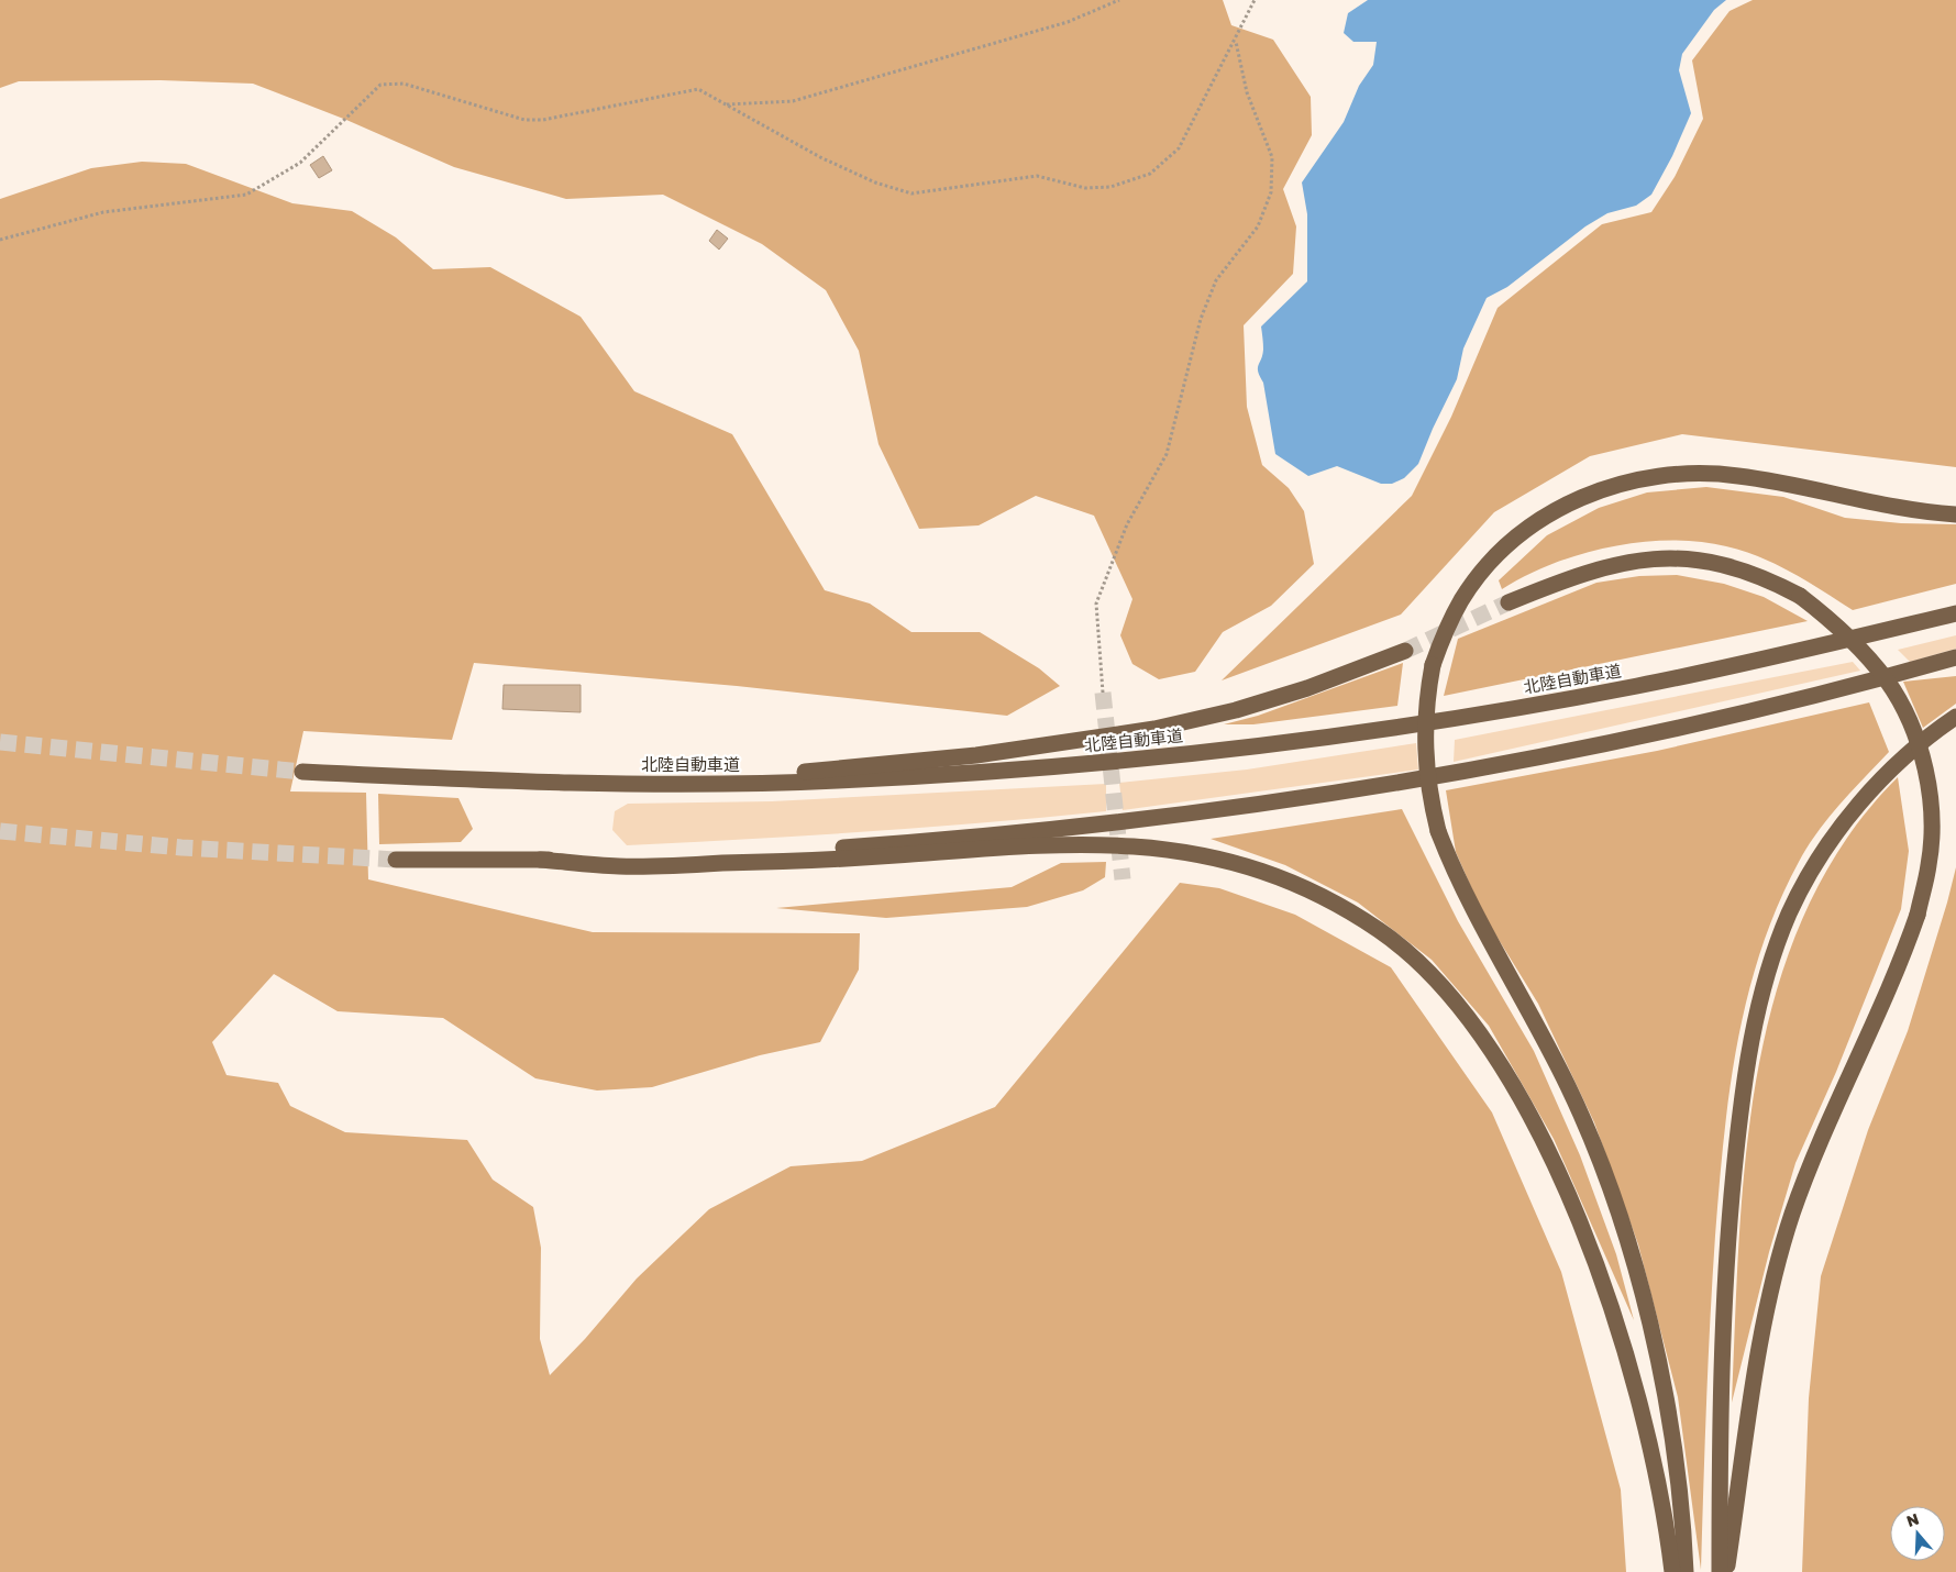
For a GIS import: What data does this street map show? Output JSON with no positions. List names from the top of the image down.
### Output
{
  "streets": {
    "highway": ["北陸自動車道"]
  },
  "north": "top"
}
